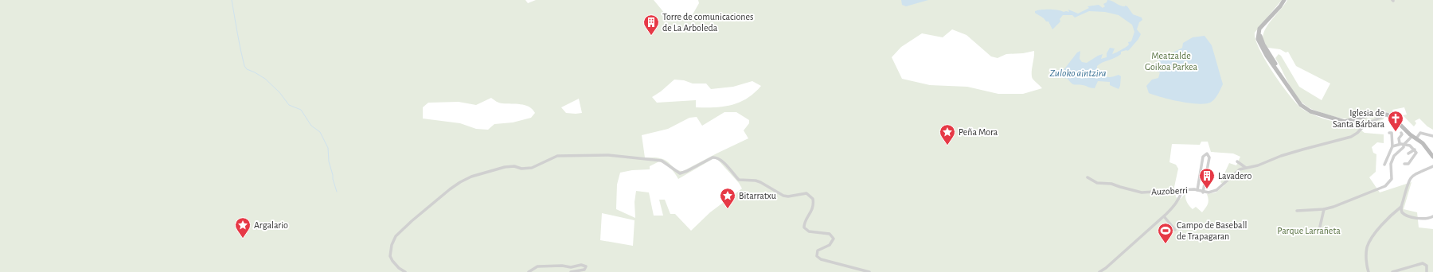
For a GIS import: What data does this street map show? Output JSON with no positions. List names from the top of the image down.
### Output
{
  "streets": {
    "street": ["Auzoberri"]
  },
  "water": ["Zuloko aintzira"],
  "parks": ["Meatzalde Goikoa Parkea", "Parque Larrañeta"],
  "places": {
    "building": ["Torre de comunicaciones de La Arboleda", "Lavadero"],
    "church": ["Iglesia de Santa Bárbara"],
    "place": ["Peña Mora", "Bitarratxu", "Argalario"],
    "sports": ["Campo de Baseball de Trapagaran"]
  }
}
